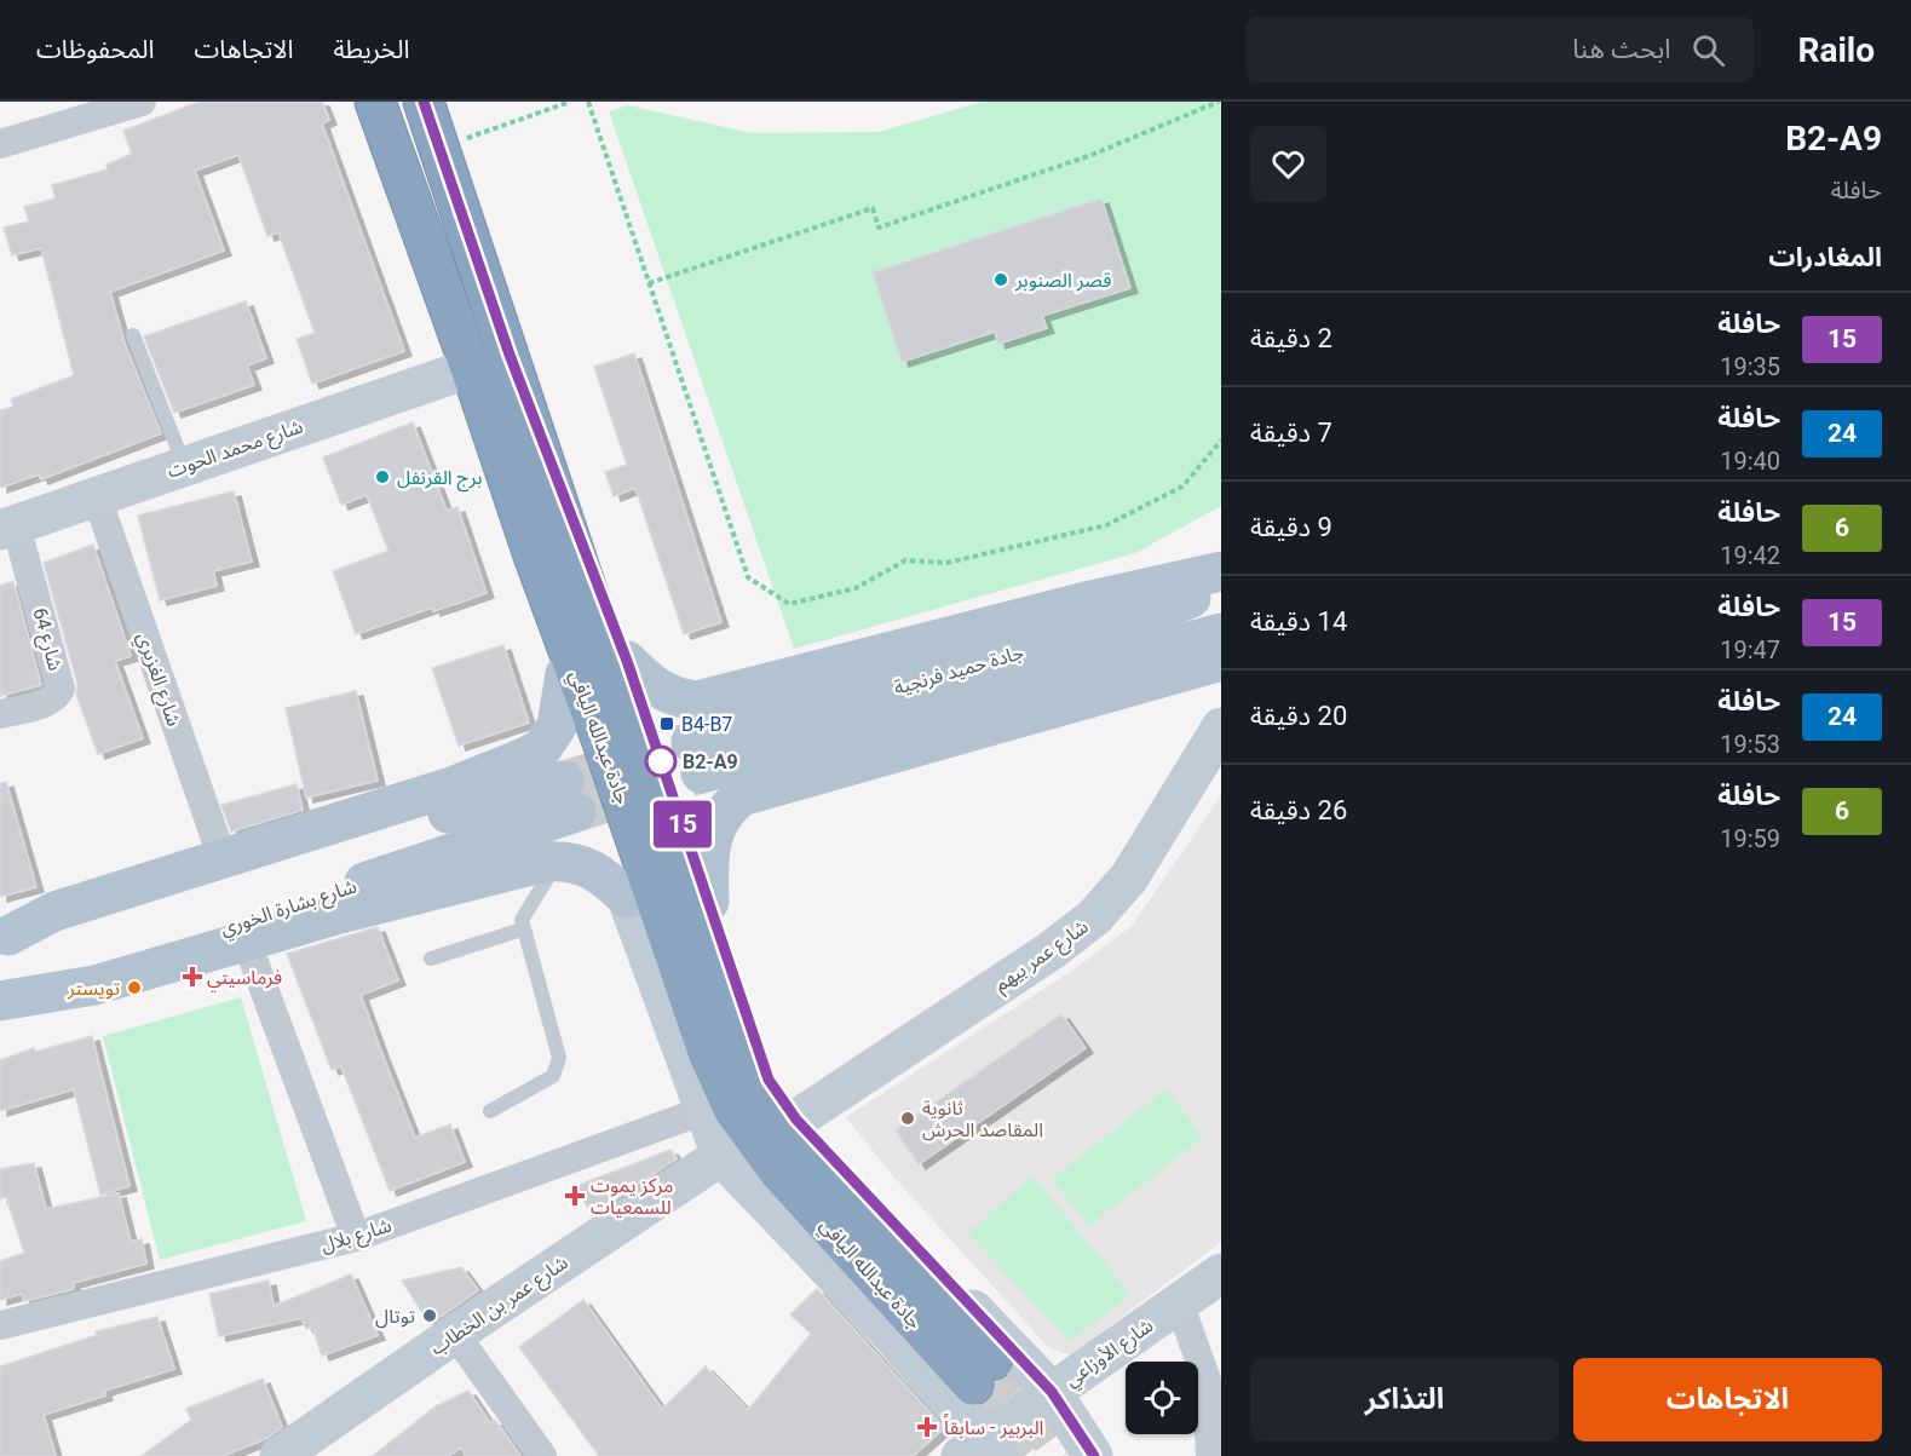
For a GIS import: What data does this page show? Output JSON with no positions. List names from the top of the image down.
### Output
{
  "streets": {
    "highway": ["جادة عبدالله اليافي"],
    "main road": ["جادة حميد فرنجية", "شارع بشارة الخوري"],
    "street": [
      "شارع محمد الحوت",
      "شارع 64",
      "شارع الغزيري",
      "شارع عمر بيهم",
      "شارع بلال",
      "شارع عمر بن الخطاب",
      "شارع الأوزاعي"
    ]
  },
  "crossings": [
    ["شارع محمد الحوت", "شارع 64"],
    ["شارع محمد الحوت", "شارع الغزيري"],
    ["شارع محمد الحوت", "جادة عبدالله اليافي"],
    ["جادة عبدالله اليافي", "شارع عمر بيهم"],
    ["جادة عبدالله اليافي", "شارع بلال"],
    ["جادة عبدالله اليافي", "شارع عمر بن الخطاب"],
    ["جادة عبدالله اليافي", "شارع الأوزاعي"]
  ],
  "places": {
    "other": [
      "قصر الصنوبر",
      "برج القرنفل",
      "B2-A9",
      "تويستر",
      "ثانوية المقاصد الحرش",
      "توتال"
    ],
    "transit": ["B4-B7"],
    "health": ["فرماسيتي", "مركز يموت للسمعيات", "البربير - سابقاً"]
  },
  "lines": ["bus line 15"],
  "page": {
    "header": "Railo",
    "search": "ابحث هنا",
    "nav": ["الخريطة", "الاتجاهات", "المحفوظات"],
    "heading": [
      ["B2-A9", "حافلة"],
      "المغادرات"
    ],
    "on_map": "15",
    "list": [
      {
        "mark": "15",
        "name": "حافلة",
        "note": "19:35",
        "value": "2 دقيقة"
      },
      {
        "mark": "24",
        "name": "حافلة",
        "note": "19:40",
        "value": "7 دقيقة"
      },
      {
        "mark": "6",
        "name": "حافلة",
        "note": "19:42",
        "value": "9 دقيقة"
      },
      {
        "mark": "15",
        "name": "حافلة",
        "note": "19:47",
        "value": "14 دقيقة"
      },
      {
        "mark": "24",
        "name": "حافلة",
        "note": "19:53",
        "value": "20 دقيقة"
      },
      {
        "mark": "6",
        "name": "حافلة",
        "note": "19:59",
        "value": "26 دقيقة"
      }
    ],
    "buttons": ["الاتجاهات", "التذاكر"]
  }
}
